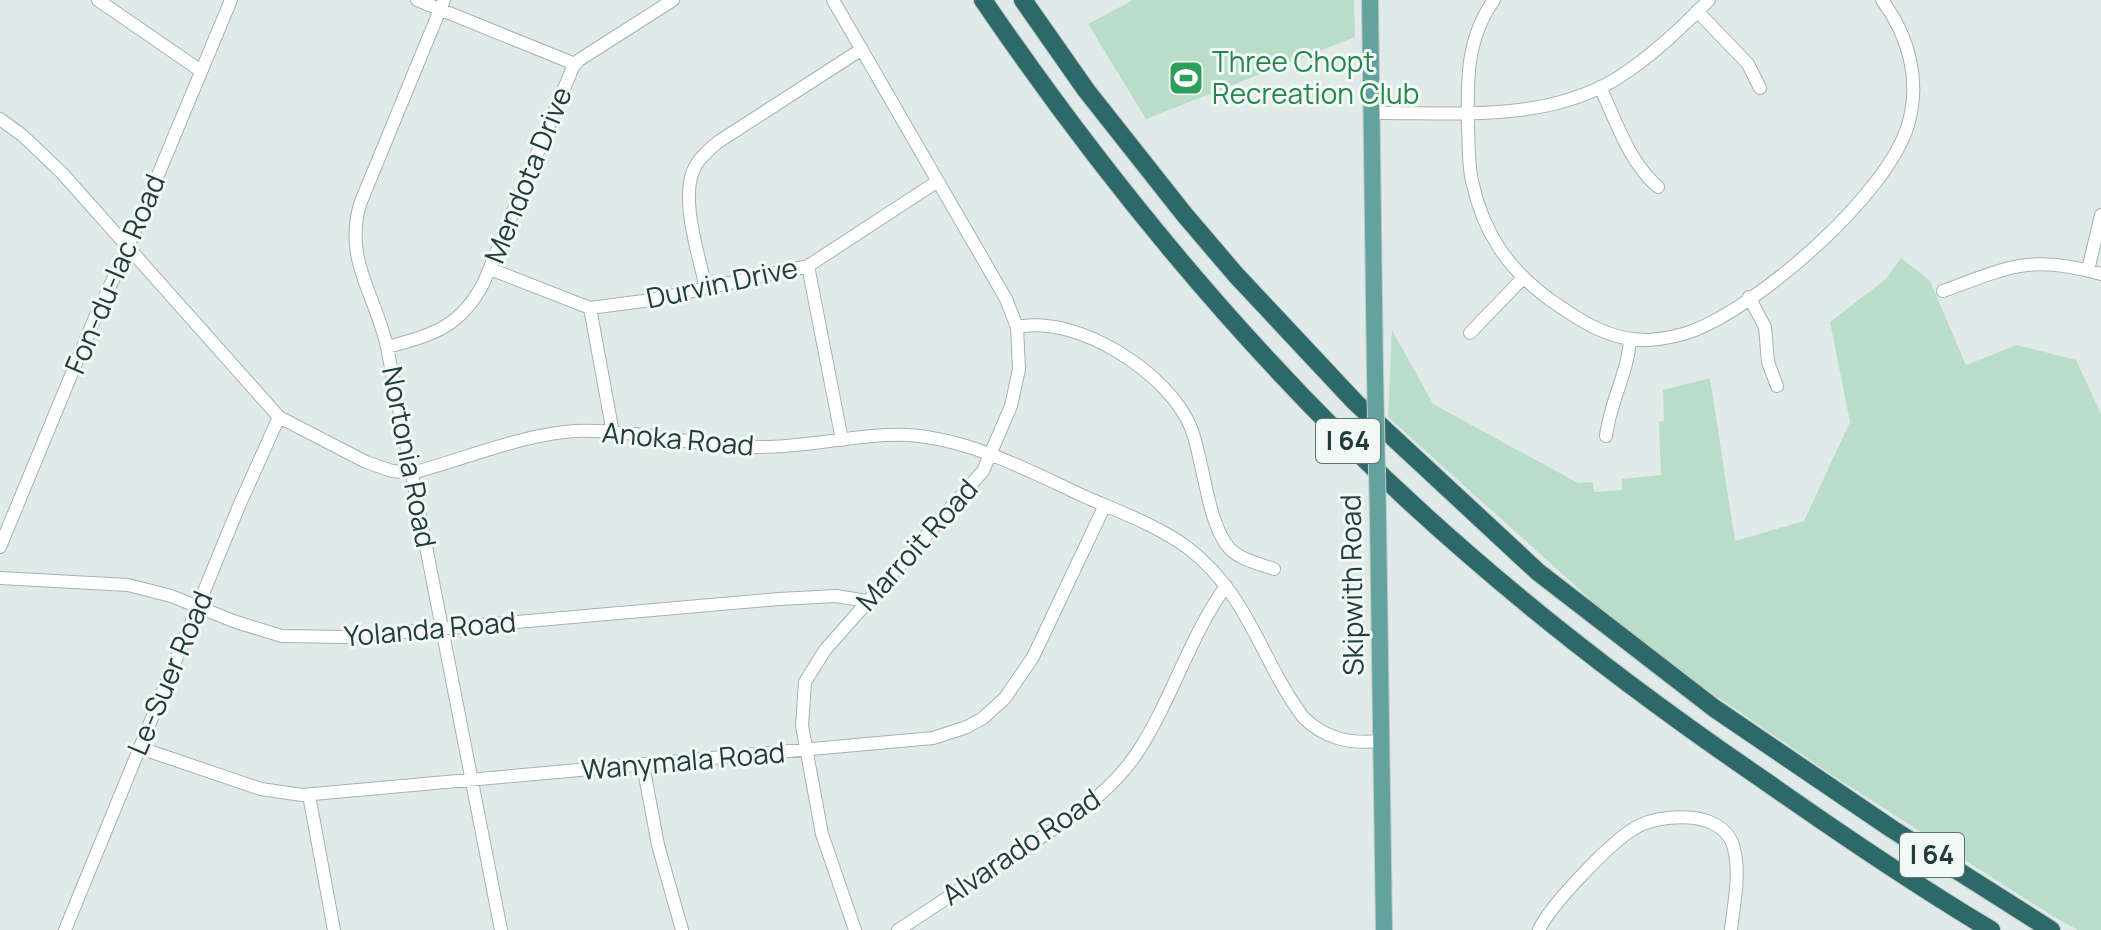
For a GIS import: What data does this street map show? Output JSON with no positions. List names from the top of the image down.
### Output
{
  "streets": {
    "highway": ["I 64"],
    "main road": ["Skipwith Road"],
    "street": [
      "Mendota Drive",
      "Fon-du-lac Road",
      "Durvin Drive",
      "Anoka Road",
      "Nortonia Road",
      "Marroit Road",
      "Yolanda Road",
      "Le-Suer Road",
      "Wanymala Road",
      "Alvarado Road"
    ]
  },
  "crossings": [
    ["Mendota Drive", "Nortonia Road"],
    ["Fon-du-lac Road", "Anoka Road"],
    ["Durvin Drive", "Marroit Road"],
    ["Anoka Road", "Nortonia Road"],
    ["Anoka Road", "Marroit Road"],
    ["Anoka Road", "Skipwith Road"],
    ["Anoka Road", "Le-Suer Road"],
    ["Anoka Road", "Wanymala Road"],
    ["Anoka Road", "Alvarado Road"],
    ["Nortonia Road", "Yolanda Road"],
    ["Nortonia Road", "Wanymala Road"],
    ["Marroit Road", "Yolanda Road"],
    ["Marroit Road", "Wanymala Road"],
    ["Yolanda Road", "Le-Suer Road"],
    ["Le-Suer Road", "Wanymala Road"]
  ],
  "places": {
    "sports": ["Three Chopt Recreation Club"]
  }
}
